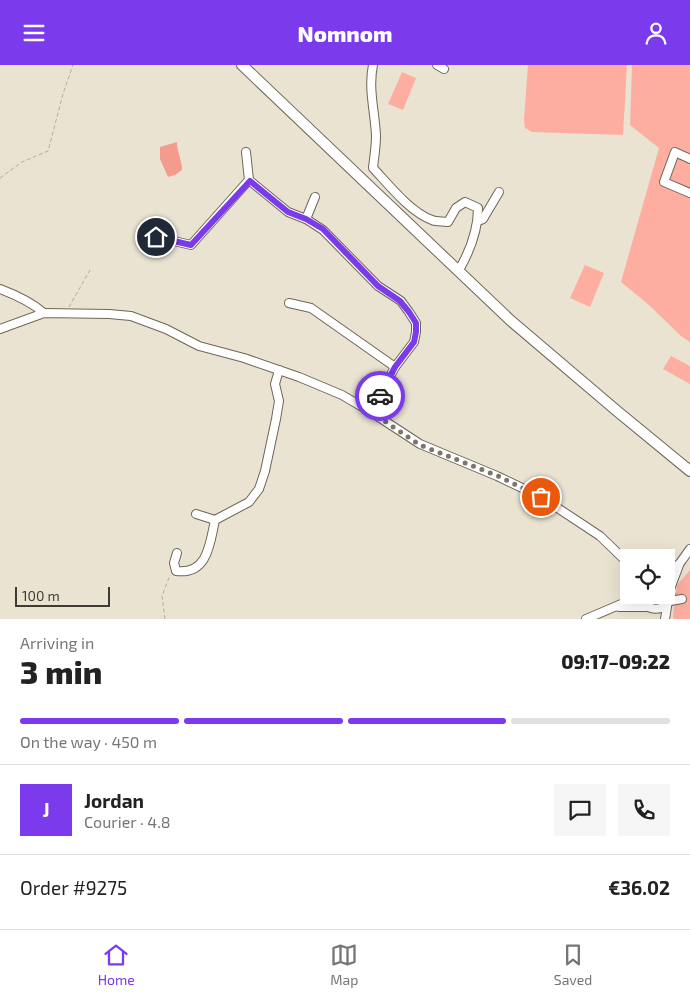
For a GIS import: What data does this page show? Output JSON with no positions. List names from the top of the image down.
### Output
{
  "scale_bar": "100 m",
  "page": {
    "header": "Nomnom",
    "scale": "100 m",
    "heading": ["3 min", "Arriving in", "09:17–09:22"],
    "panel": [
      "Jordan",
      "Courier · 4.8",
      "Order #9275",
      "€36.02"
    ],
    "bar": "On the way · 450 m",
    "round": "J",
    "tabs": ["Home", "Map", "Saved"]
  }
}
